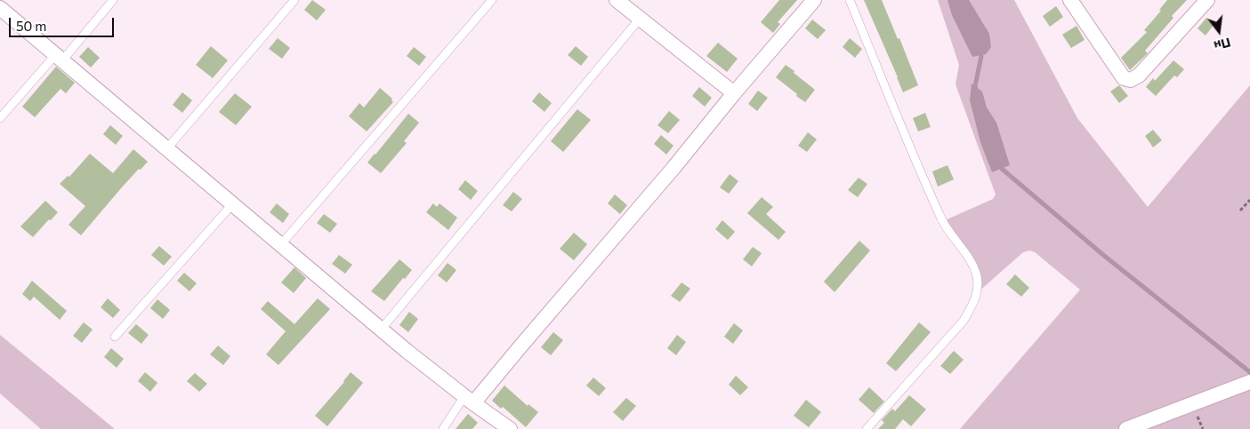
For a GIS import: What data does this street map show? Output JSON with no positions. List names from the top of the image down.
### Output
{
  "scale_bar": "50 m",
  "north": "bottom"
}
